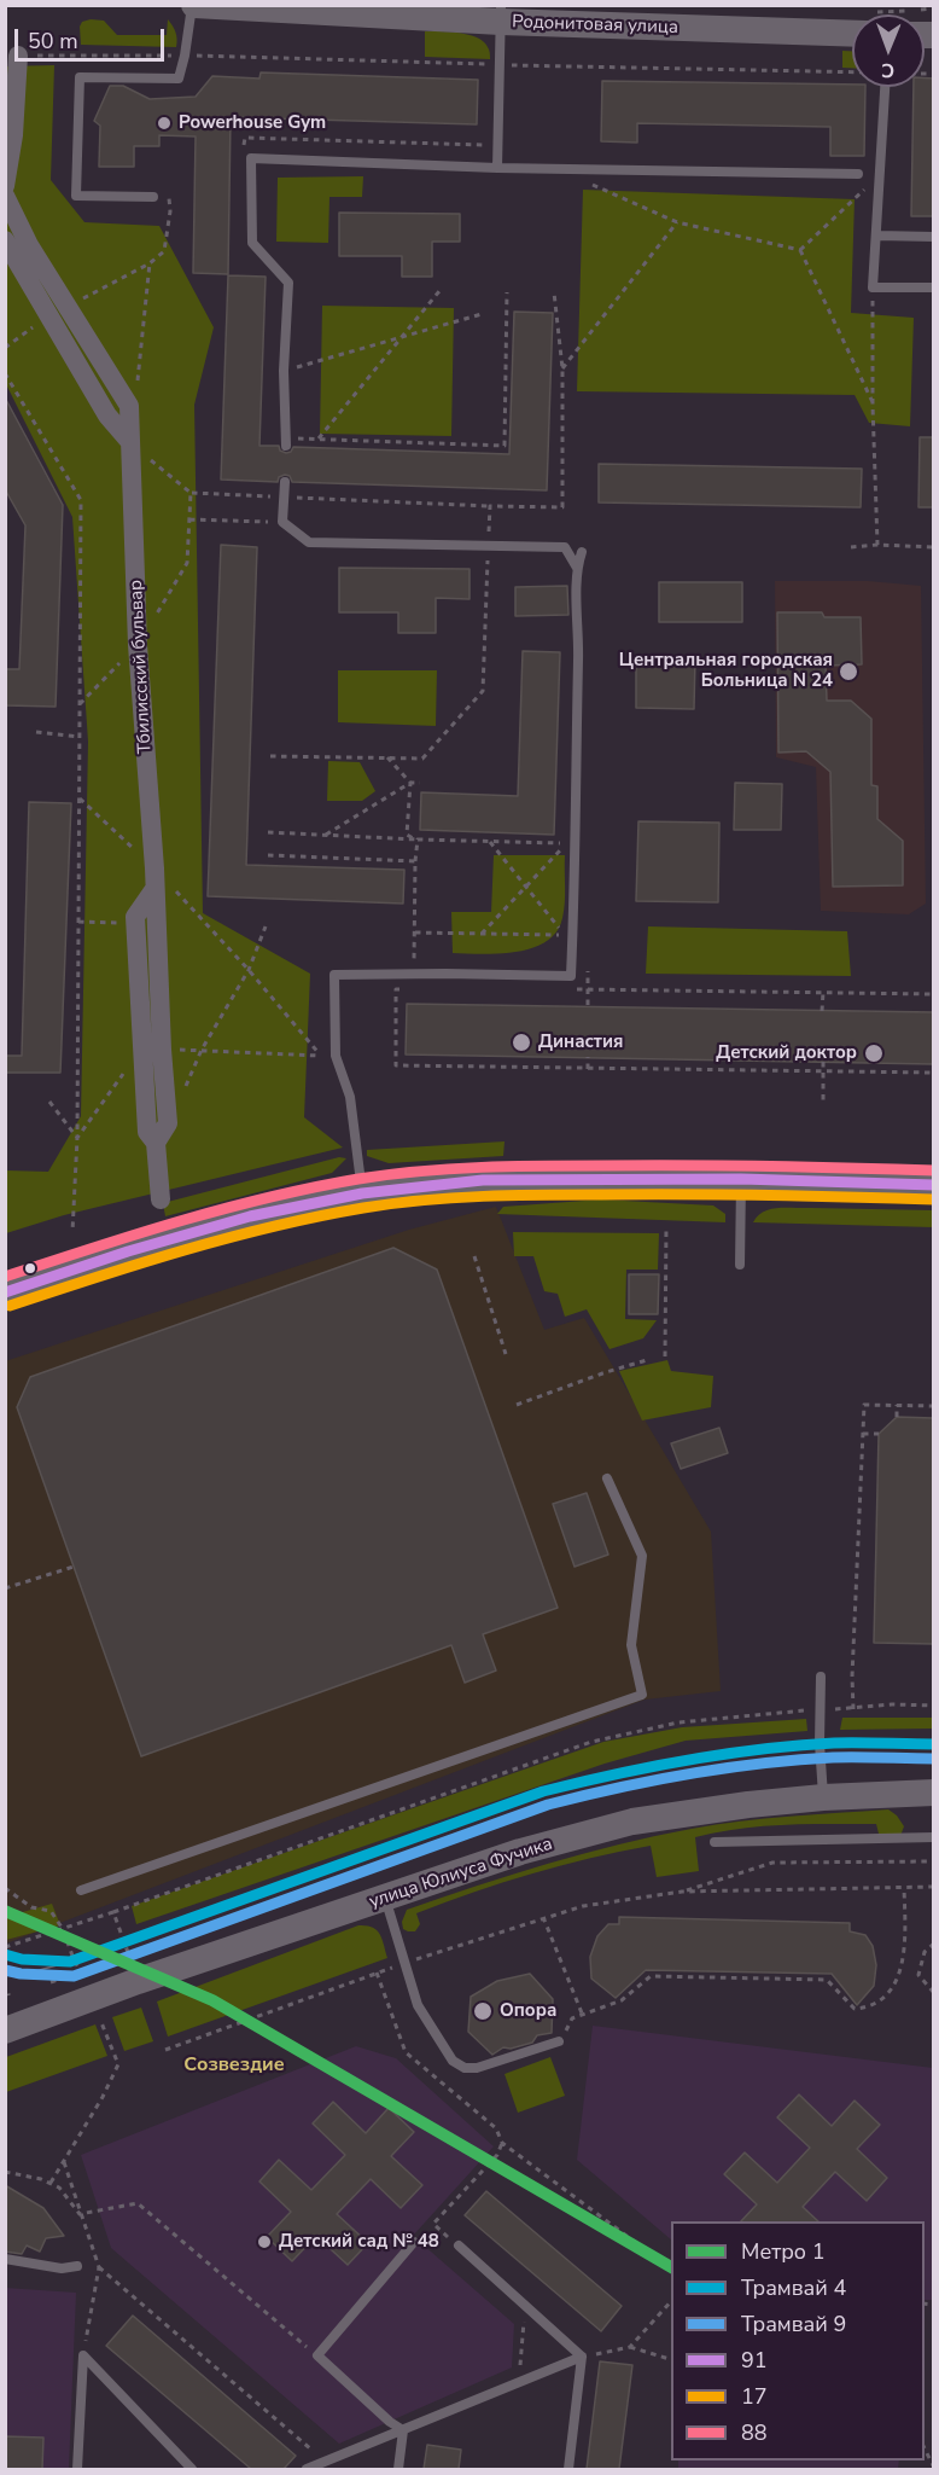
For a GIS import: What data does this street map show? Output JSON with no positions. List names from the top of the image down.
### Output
{
  "streets": {
    "street": ["Родонитовая улица", "Тбилисский бульвар", "улица Юлиуса Фучика"]
  },
  "districts": ["Созвездие"],
  "places": [
    "Powerhouse Gym",
    "Центральная городская Больница N 24",
    "Династия",
    "Детский доктор",
    "Опора",
    "Детский сад № 48"
  ],
  "lines": [
    "transit line 88",
    "transit line 91",
    "transit line 17",
    "tram line 4",
    "tram line 9",
    "metro line 1"
  ],
  "legend": [
    "Метро 1",
    "Трамвай 4",
    "Трамвай 9",
    "91",
    "17",
    "88"
  ],
  "scale_bar": "50 m",
  "north": "bottom"
}
